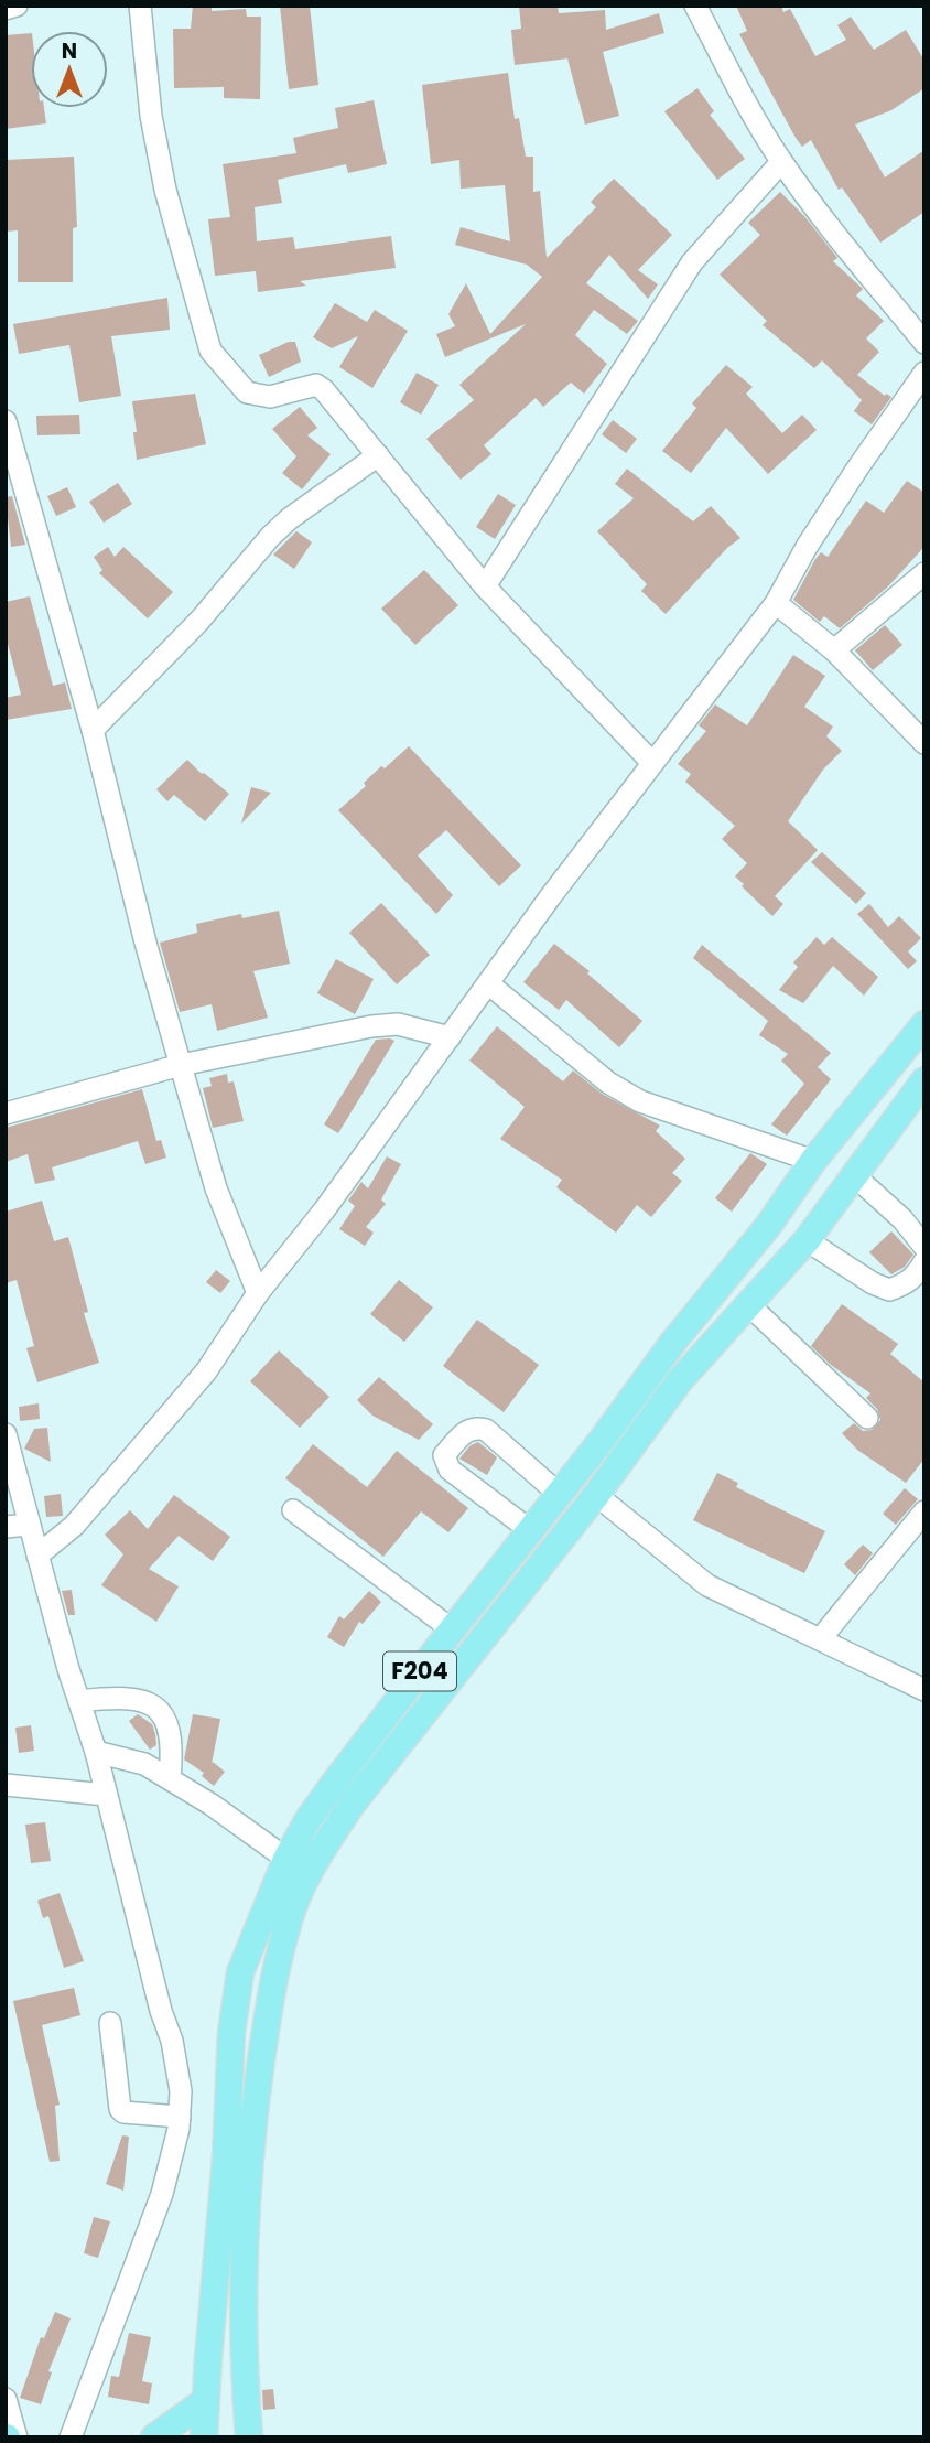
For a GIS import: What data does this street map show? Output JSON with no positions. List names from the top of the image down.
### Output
{
  "streets": {
    "main road": ["F204"]
  },
  "north": "top"
}
